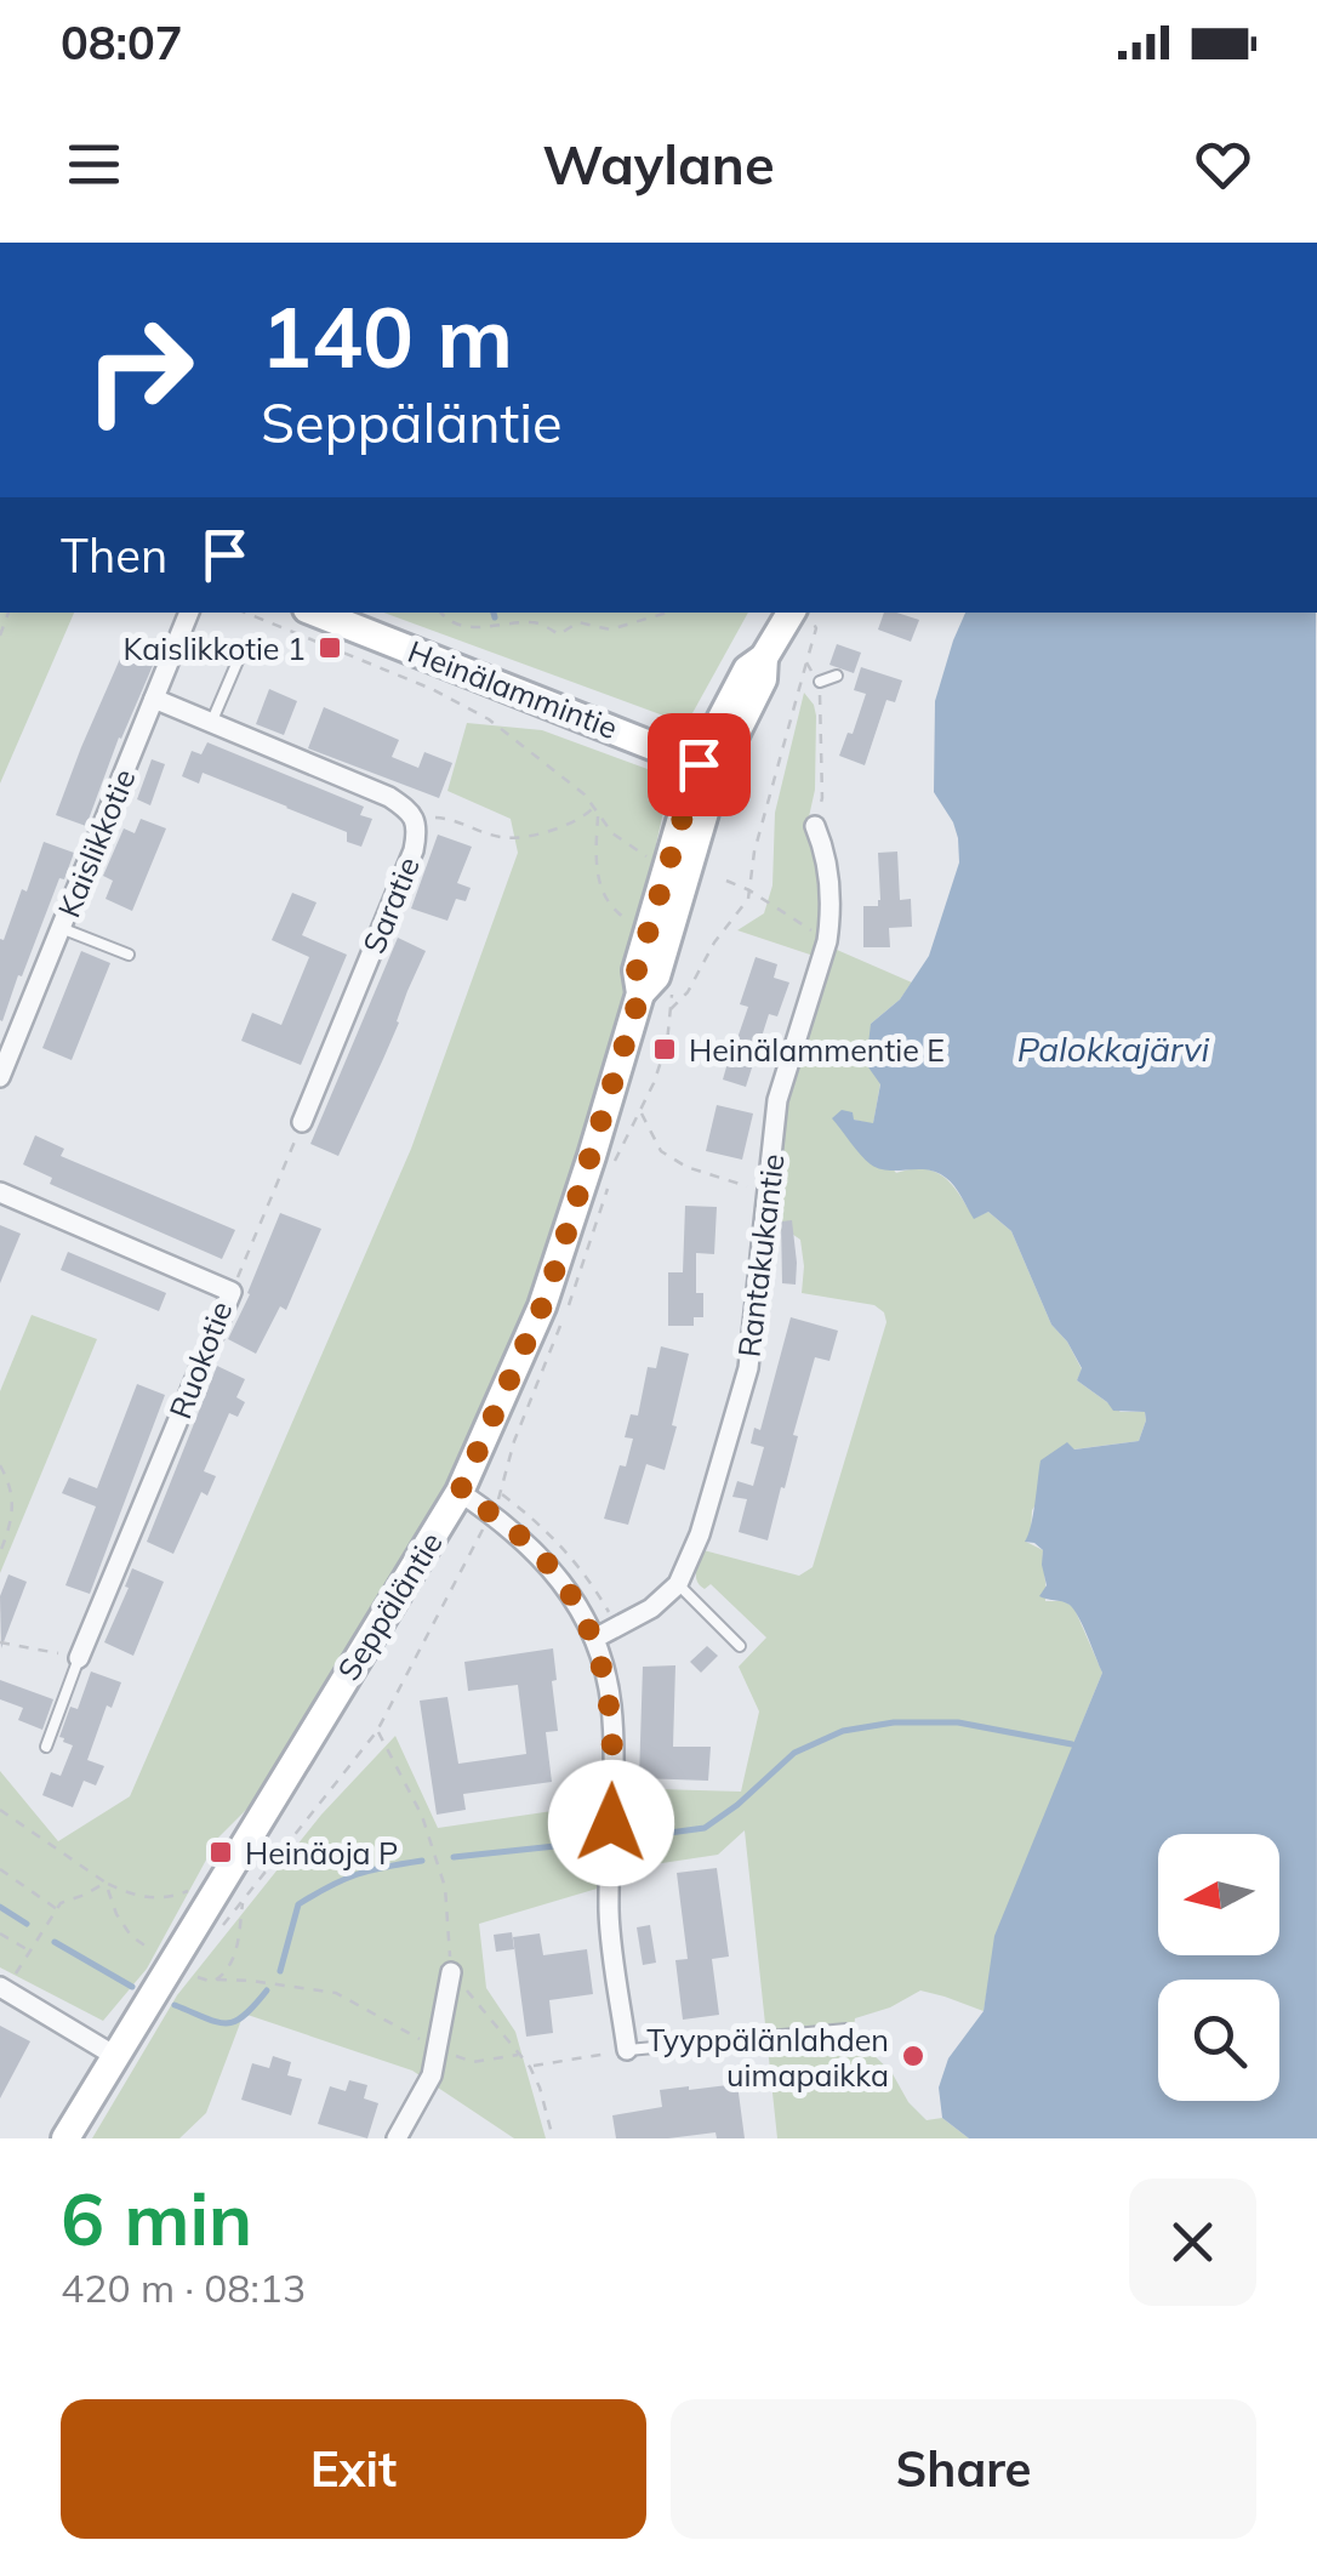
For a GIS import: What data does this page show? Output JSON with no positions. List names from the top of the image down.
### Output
{
  "streets": {
    "main road": ["Heinälammintie", "Seppäläntie"],
    "street": [
      "Kaislikkotie",
      "Saratie",
      "Rantakukantie",
      "Ruokotie"
    ]
  },
  "crossings": [
    ["Heinälammintie", "Seppäläntie"],
    ["Kaislikkotie", "Saratie"]
  ],
  "water": ["Palokkajärvi"],
  "places": {
    "transit": ["Kaislikkotie 1", "Heinälammentie E", "Heinäoja P"],
    "other": ["Tyyppälänlahden uimapaikka"]
  },
  "north": "left",
  "page": {
    "status": "08:07",
    "header": "Waylane",
    "turn": ["140 m", "Seppäläntie"],
    "then": "Then",
    "heading": ["6 min", "420 m · 08:13"],
    "buttons": ["Exit", "Share"]
  }
}
